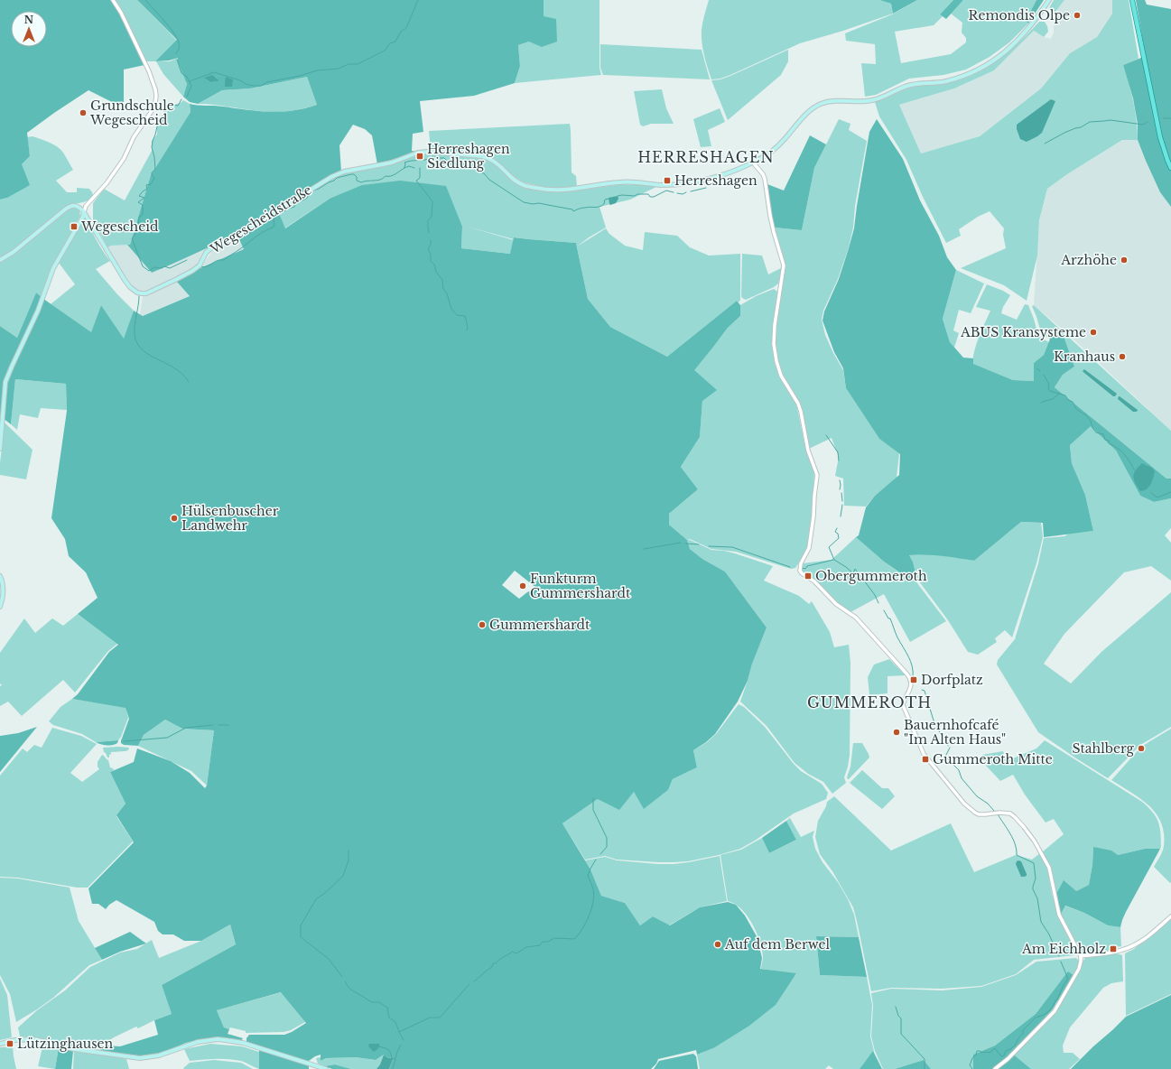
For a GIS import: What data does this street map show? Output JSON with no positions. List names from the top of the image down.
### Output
{
  "streets": {
    "main road": ["Wegescheidstraße"]
  },
  "districts": ["HERRESHAGEN", "GUMMEROTH"],
  "places": {
    "other": [
      "Remondis Olpe",
      "Grundschule Wegescheid",
      "Arzhöhe",
      "ABUS Kransysteme",
      "Kranhaus",
      "Hülsenbuscher Landwehr",
      "Funkturm Gummershardt",
      "Gummershardt",
      "Bauernhofcafé \"Im Alten Haus\"",
      "Stahlberg",
      "Auf dem Berwel"
    ],
    "transit": [
      "Herreshagen Siedlung",
      "Herreshagen",
      "Wegescheid",
      "Obergummeroth",
      "Dorfplatz",
      "Gummeroth Mitte",
      "Am Eichholz",
      "Lützinghausen"
    ]
  },
  "north": "top"
}
